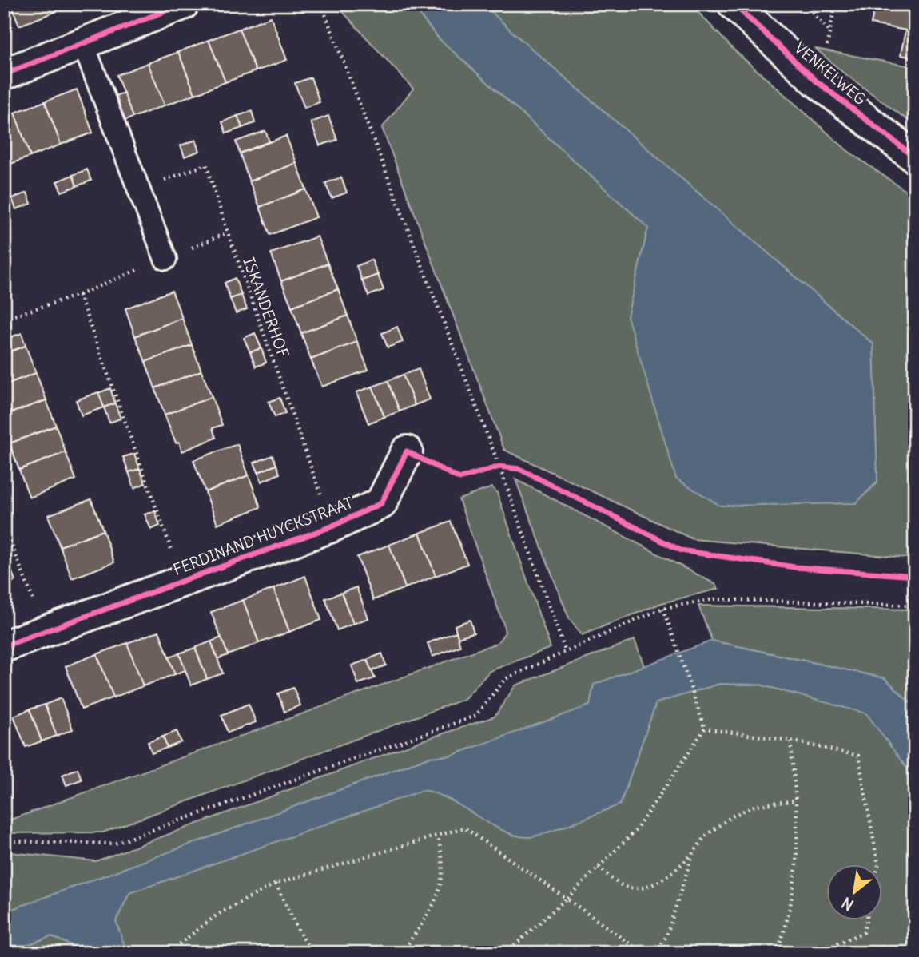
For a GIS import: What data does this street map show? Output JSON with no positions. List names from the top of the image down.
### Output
{
  "streets": {
    "street": ["VENKELWEG", "FERDINAND HUYCKSTRAAT"],
    "path": ["ISKANDERHOF"]
  },
  "crossings": [
    ["ISKANDERHOF", "FERDINAND HUYCKSTRAAT"]
  ],
  "north": "bottom left"
}
